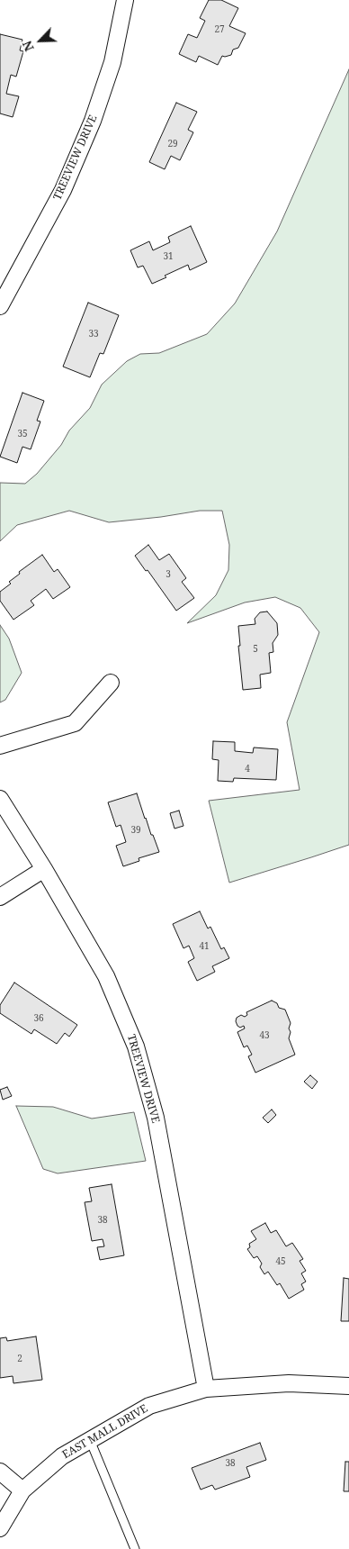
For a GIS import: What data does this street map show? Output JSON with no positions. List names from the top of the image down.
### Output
{
  "streets": {
    "street": ["TREEVIEW DRIVE", "EAST MALL DRIVE"]
  },
  "crossings": [
    ["TREEVIEW DRIVE", "EAST MALL DRIVE"]
  ],
  "house_numbers": [
    "27",
    "29",
    "31",
    "33",
    "35",
    "3",
    "5",
    "4",
    "39",
    "41",
    "36",
    "43",
    "38",
    "45",
    "2",
    "38"
  ],
  "north": "bottom left"
}
